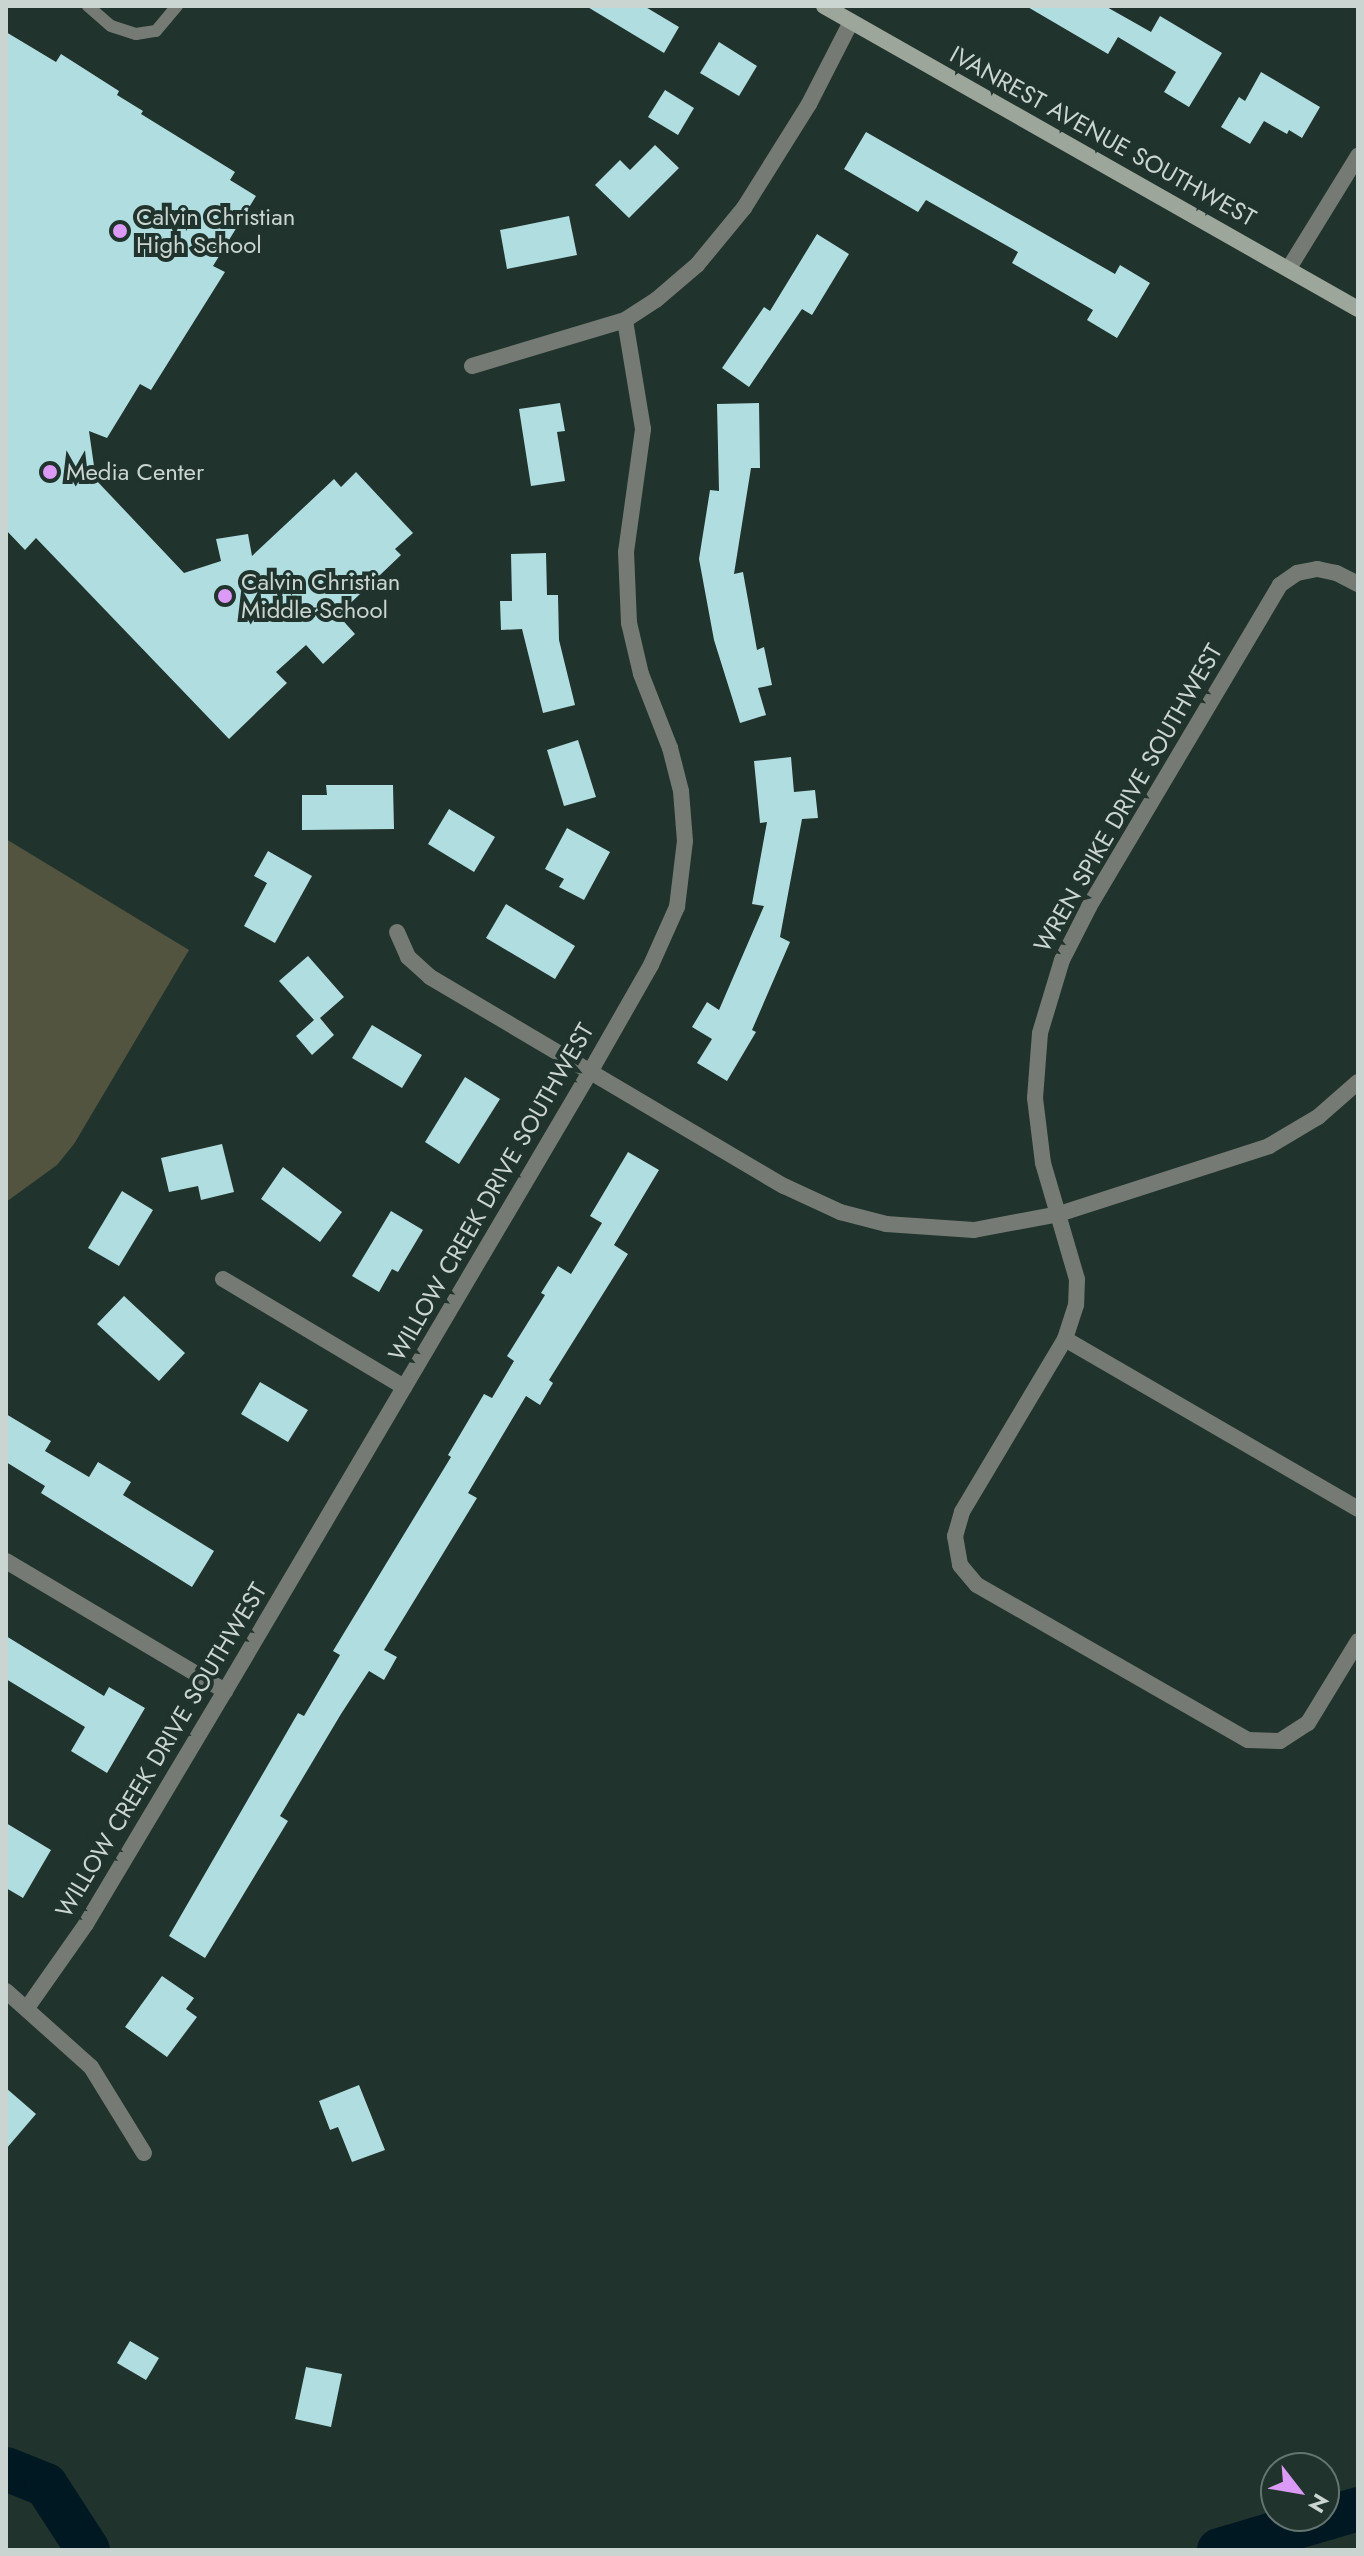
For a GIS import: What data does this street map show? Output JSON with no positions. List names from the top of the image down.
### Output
{
  "streets": {
    "street": ["IVANREST AVENUE SOUTHWEST", "WREN SPIKE DRIVE SOUTHWEST", "WILLOW CREEK DRIVE SOUTHWEST"]
  },
  "places": ["Calvin Christian High School", "Media Center", "Calvin Christian Middle School"],
  "north": "bottom right"
}
